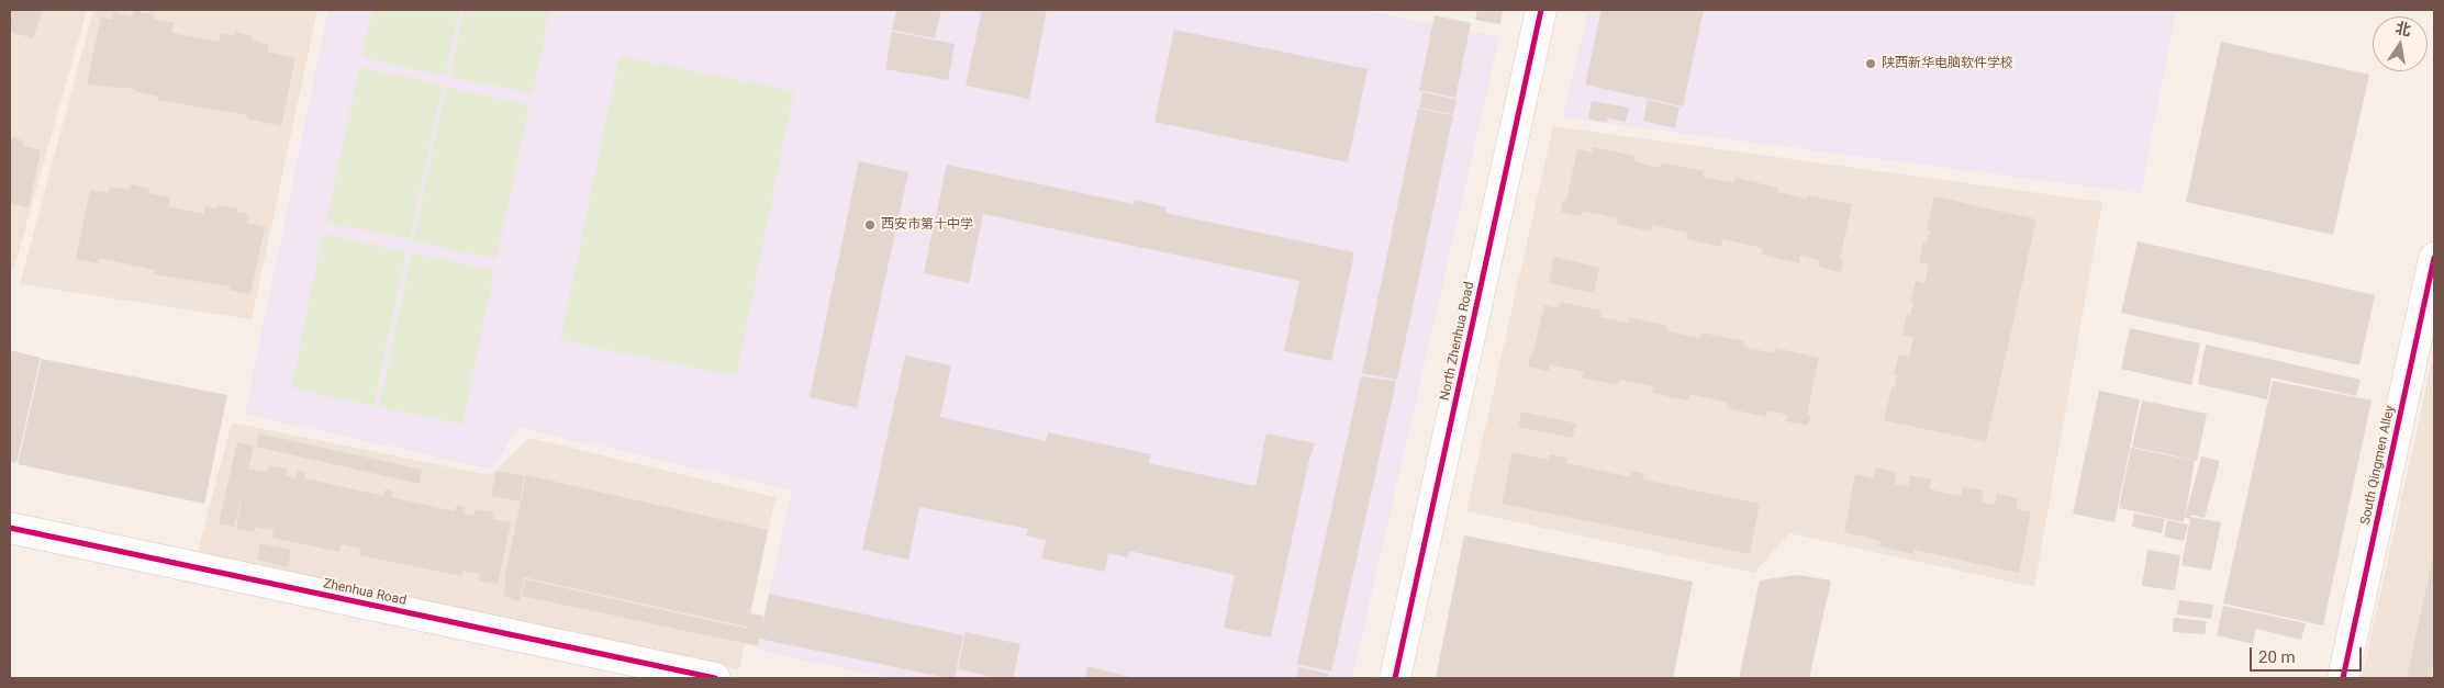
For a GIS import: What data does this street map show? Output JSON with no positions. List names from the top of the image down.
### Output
{
  "streets": {
    "street": ["North Zhenhua Road", "South Qingmen Alley", "Zhenhua Road"]
  },
  "places": ["陕西新华电脑软件学校", "西安市第十中学"],
  "scale_bar": "20 m",
  "north": "top"
}
